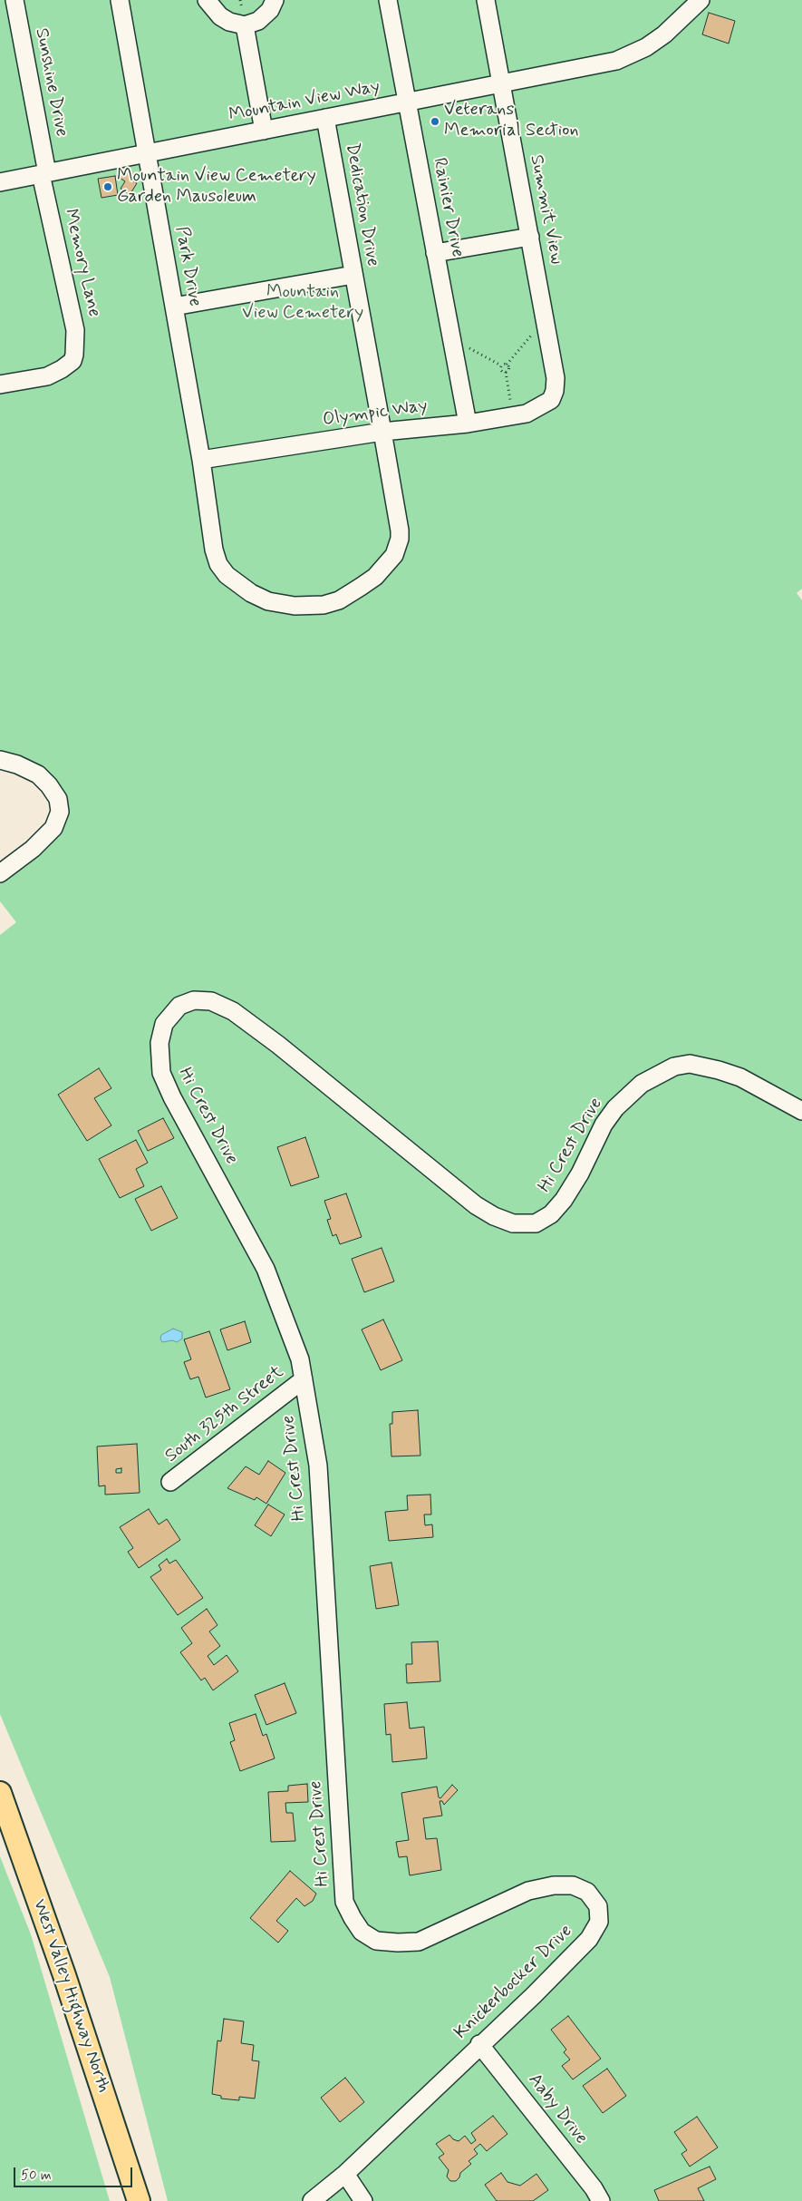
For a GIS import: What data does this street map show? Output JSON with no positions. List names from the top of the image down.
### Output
{
  "streets": {
    "main road": ["West Valley Highway North"],
    "street": [
      "Sunshine Drive",
      "Mountain View Way",
      "Dedication Drive",
      "Rainier Drive",
      "Summit View",
      "Memory Lane",
      "Park Drive",
      "Olympic Way",
      "Hi Crest Drive",
      "South 325th Street",
      "Knickerbocker Drive",
      "Aaby Drive"
    ]
  },
  "crossings": [
    ["Sunshine Drive", "Mountain View Way"],
    ["Sunshine Drive", "Memory Lane"],
    ["Mountain View Way", "Dedication Drive"],
    ["Mountain View Way", "Rainier Drive"],
    ["Mountain View Way", "Summit View"],
    ["Mountain View Way", "Memory Lane"],
    ["Mountain View Way", "Park Drive"],
    ["Dedication Drive", "Park Drive"],
    ["Dedication Drive", "Olympic Way"],
    ["Rainier Drive", "Olympic Way"],
    ["Summit View", "Olympic Way"],
    ["Park Drive", "Olympic Way"],
    ["Hi Crest Drive", "South 325th Street"],
    ["Hi Crest Drive", "Knickerbocker Drive"],
    ["Knickerbocker Drive", "Aaby Drive"]
  ],
  "parks": ["Mountain View Cemetery"],
  "places": ["Veterans Memorial Section", "Mountain View Cemetery Garden Mausoleum"],
  "scale_bar": "50 m"
}
